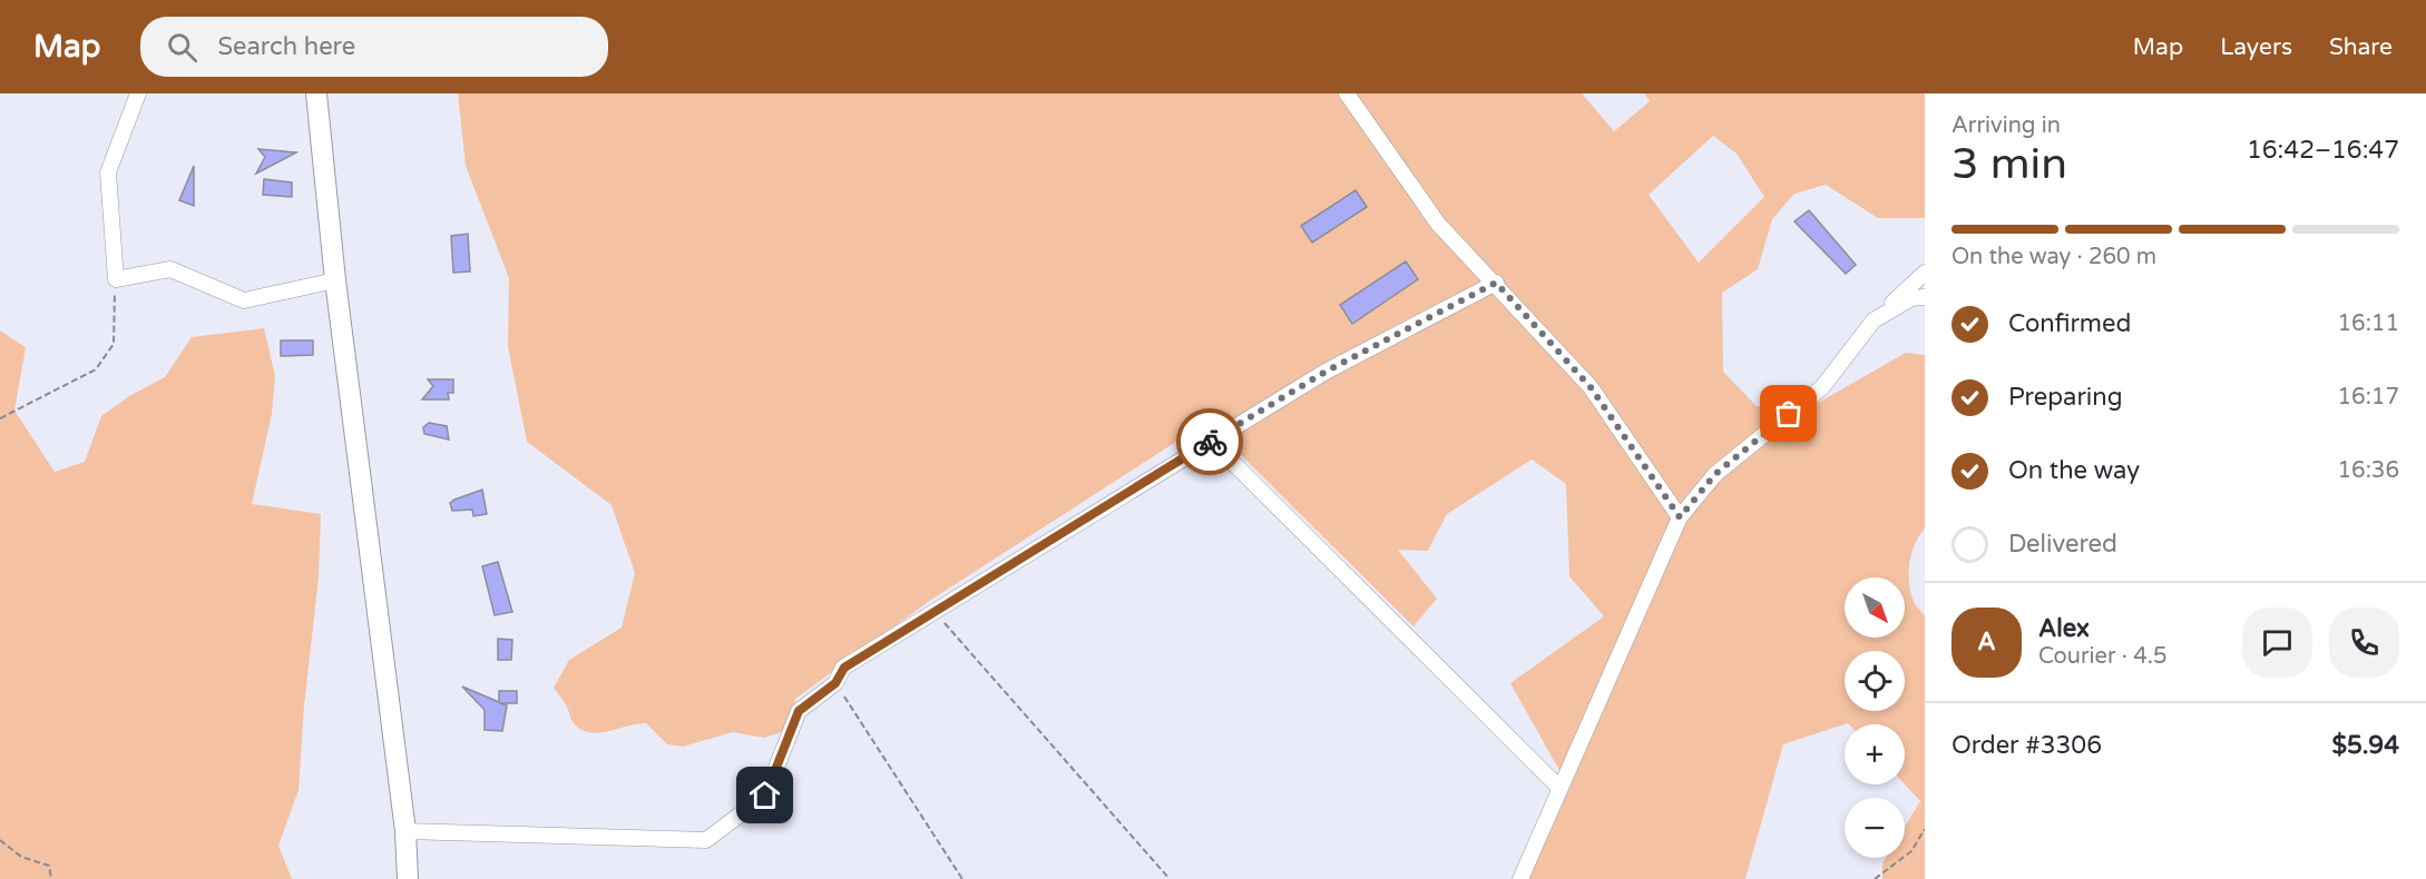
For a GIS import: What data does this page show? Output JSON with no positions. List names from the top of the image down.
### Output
{
  "north": "bottom right",
  "page": {
    "header": "Map",
    "search": "Search here",
    "nav": ["Map", "Layers", "Share"],
    "heading": ["3 min", "Arriving in", "16:42–16:47"],
    "panel": [
      "Alex",
      "Courier · 4.5",
      "Order #3306",
      "$5.94"
    ],
    "bar": "On the way · 260 m",
    "list": [
      ["Confirmed", "16:11"],
      ["Preparing", "16:17"],
      ["On the way", "16:36"],
      "Delivered"
    ],
    "map_buttons": ["+", "−"],
    "round": "A"
  }
}
